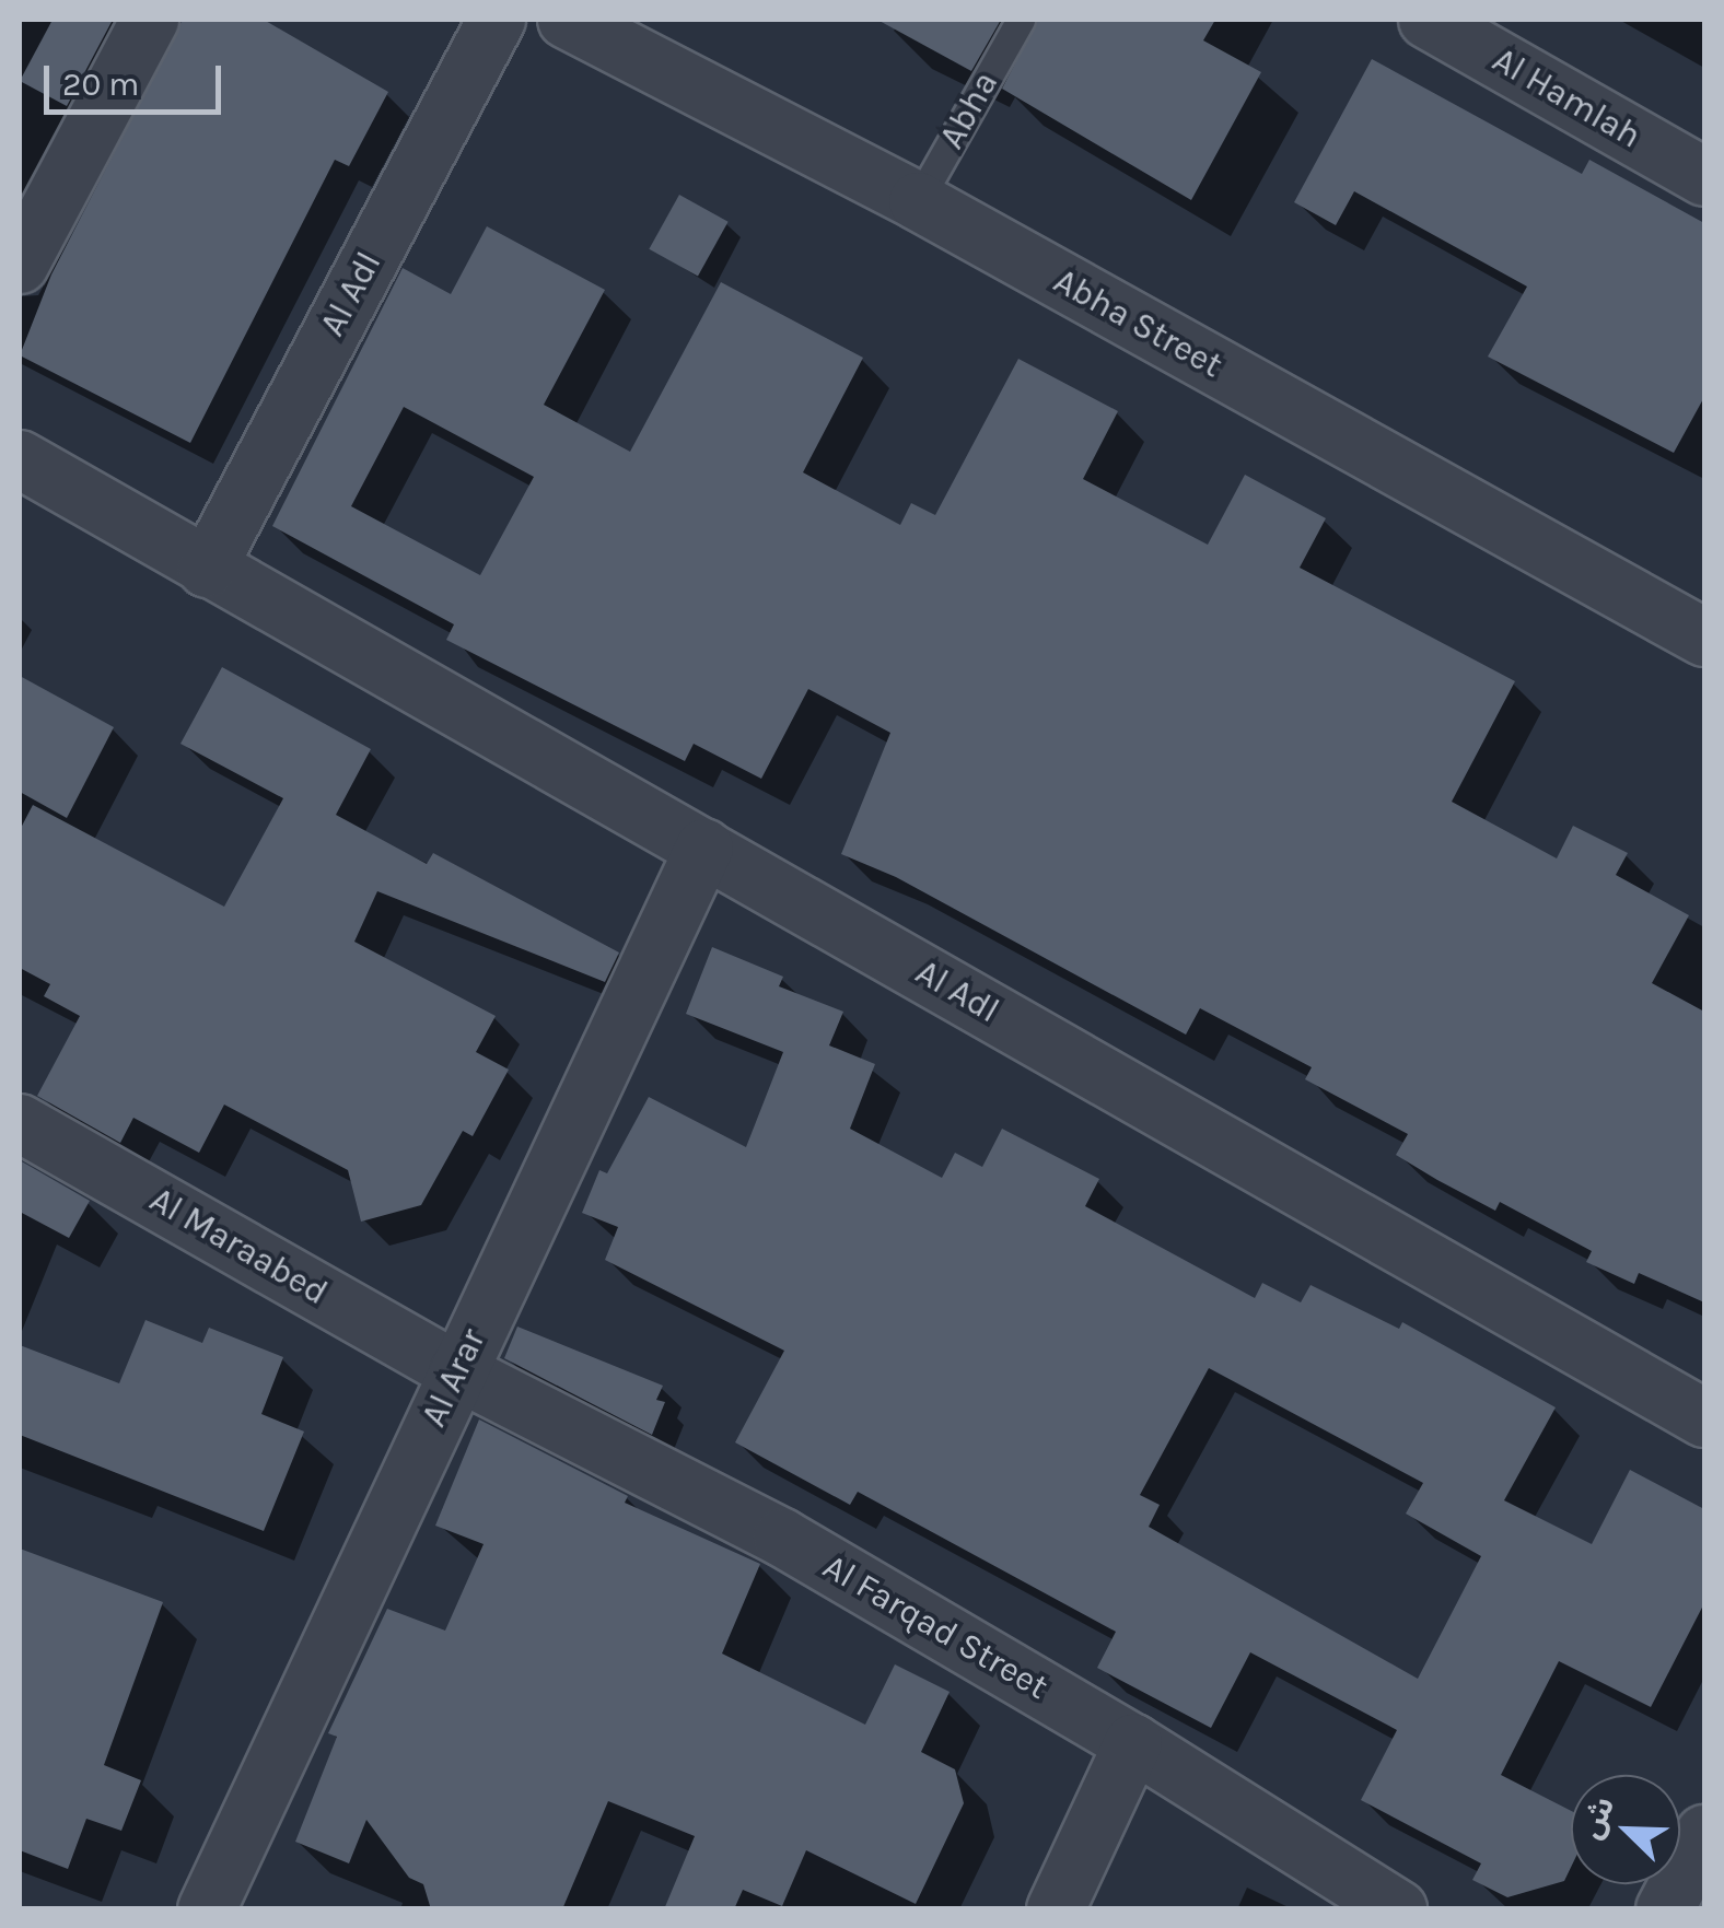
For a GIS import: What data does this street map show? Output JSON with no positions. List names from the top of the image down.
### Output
{
  "streets": {
    "street": [
      "Al Hamlah",
      "Al Adl",
      "Abha Street",
      "Al Maraabed",
      "Al Arar",
      "Al Farqad Street"
    ],
    "lane": ["Abha"]
  },
  "crossings": [
    ["Abha", "Abha Street"],
    ["Al Adl", "Al Arar"],
    ["Al Maraabed", "Al Arar"],
    ["Al Maraabed", "Al Farqad Street"],
    ["Al Arar", "Al Farqad Street"]
  ],
  "scale_bar": "20 m",
  "north": "top left"
}
